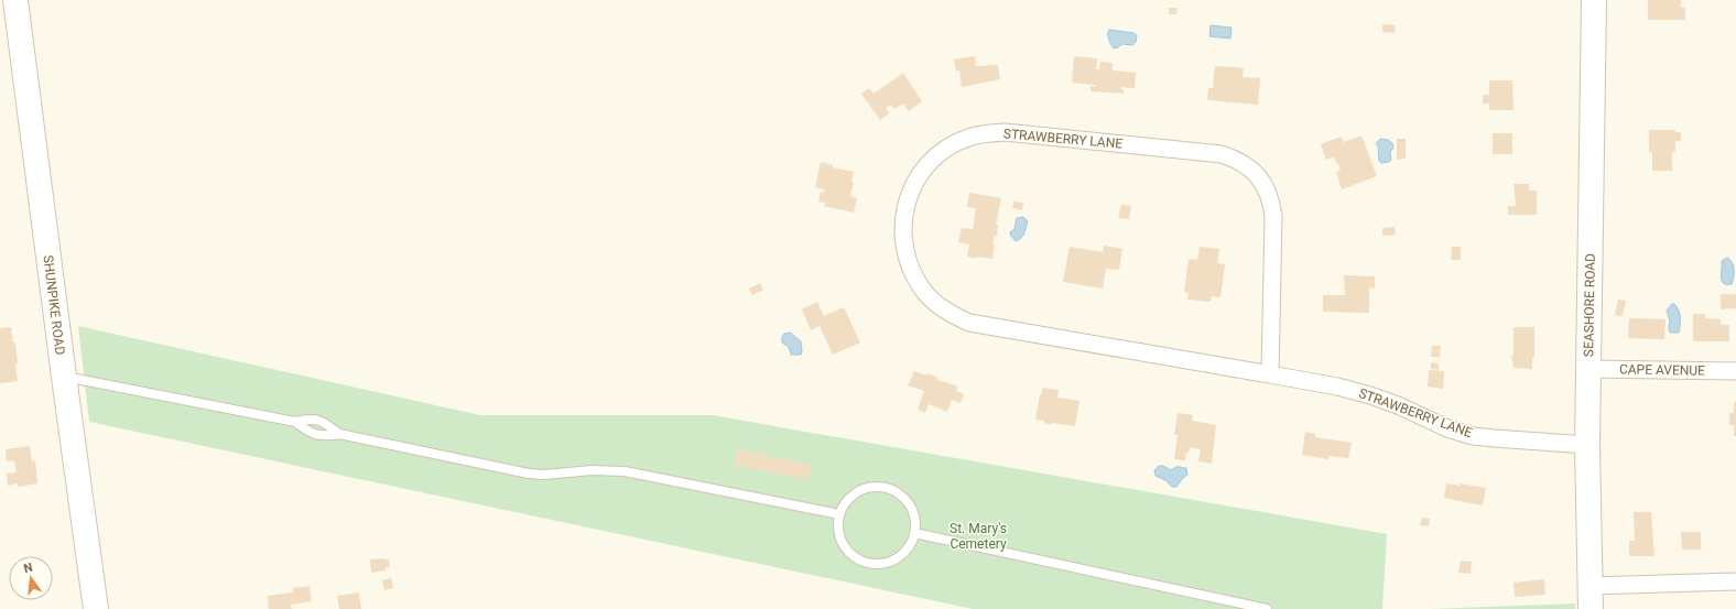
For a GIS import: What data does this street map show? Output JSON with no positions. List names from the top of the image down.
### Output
{
  "streets": {
    "street": [
      "STRAWBERRY LANE",
      "SHUNPIKE ROAD",
      "SEASHORE ROAD",
      "CAPE AVENUE"
    ]
  },
  "crossings": [
    ["STRAWBERRY LANE", "SEASHORE ROAD"],
    ["SEASHORE ROAD", "CAPE AVENUE"]
  ],
  "parks": ["St. Mary's Cemetery"],
  "north": "top"
}
